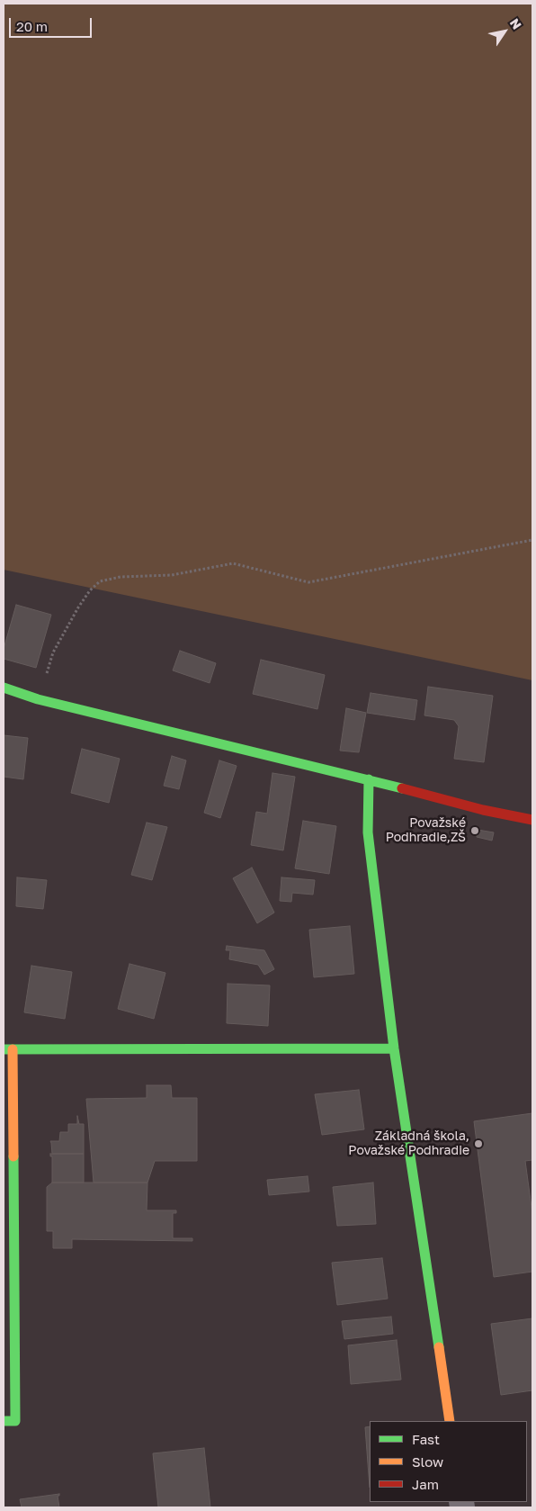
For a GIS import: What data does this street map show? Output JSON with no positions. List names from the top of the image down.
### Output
{
  "places": ["Považské Podhradie,ZŠ", "Základná škola, Považské Podhradie"],
  "legend": ["Fast", "Slow", "Jam"],
  "scale_bar": "20 m",
  "north": "top right"
}
